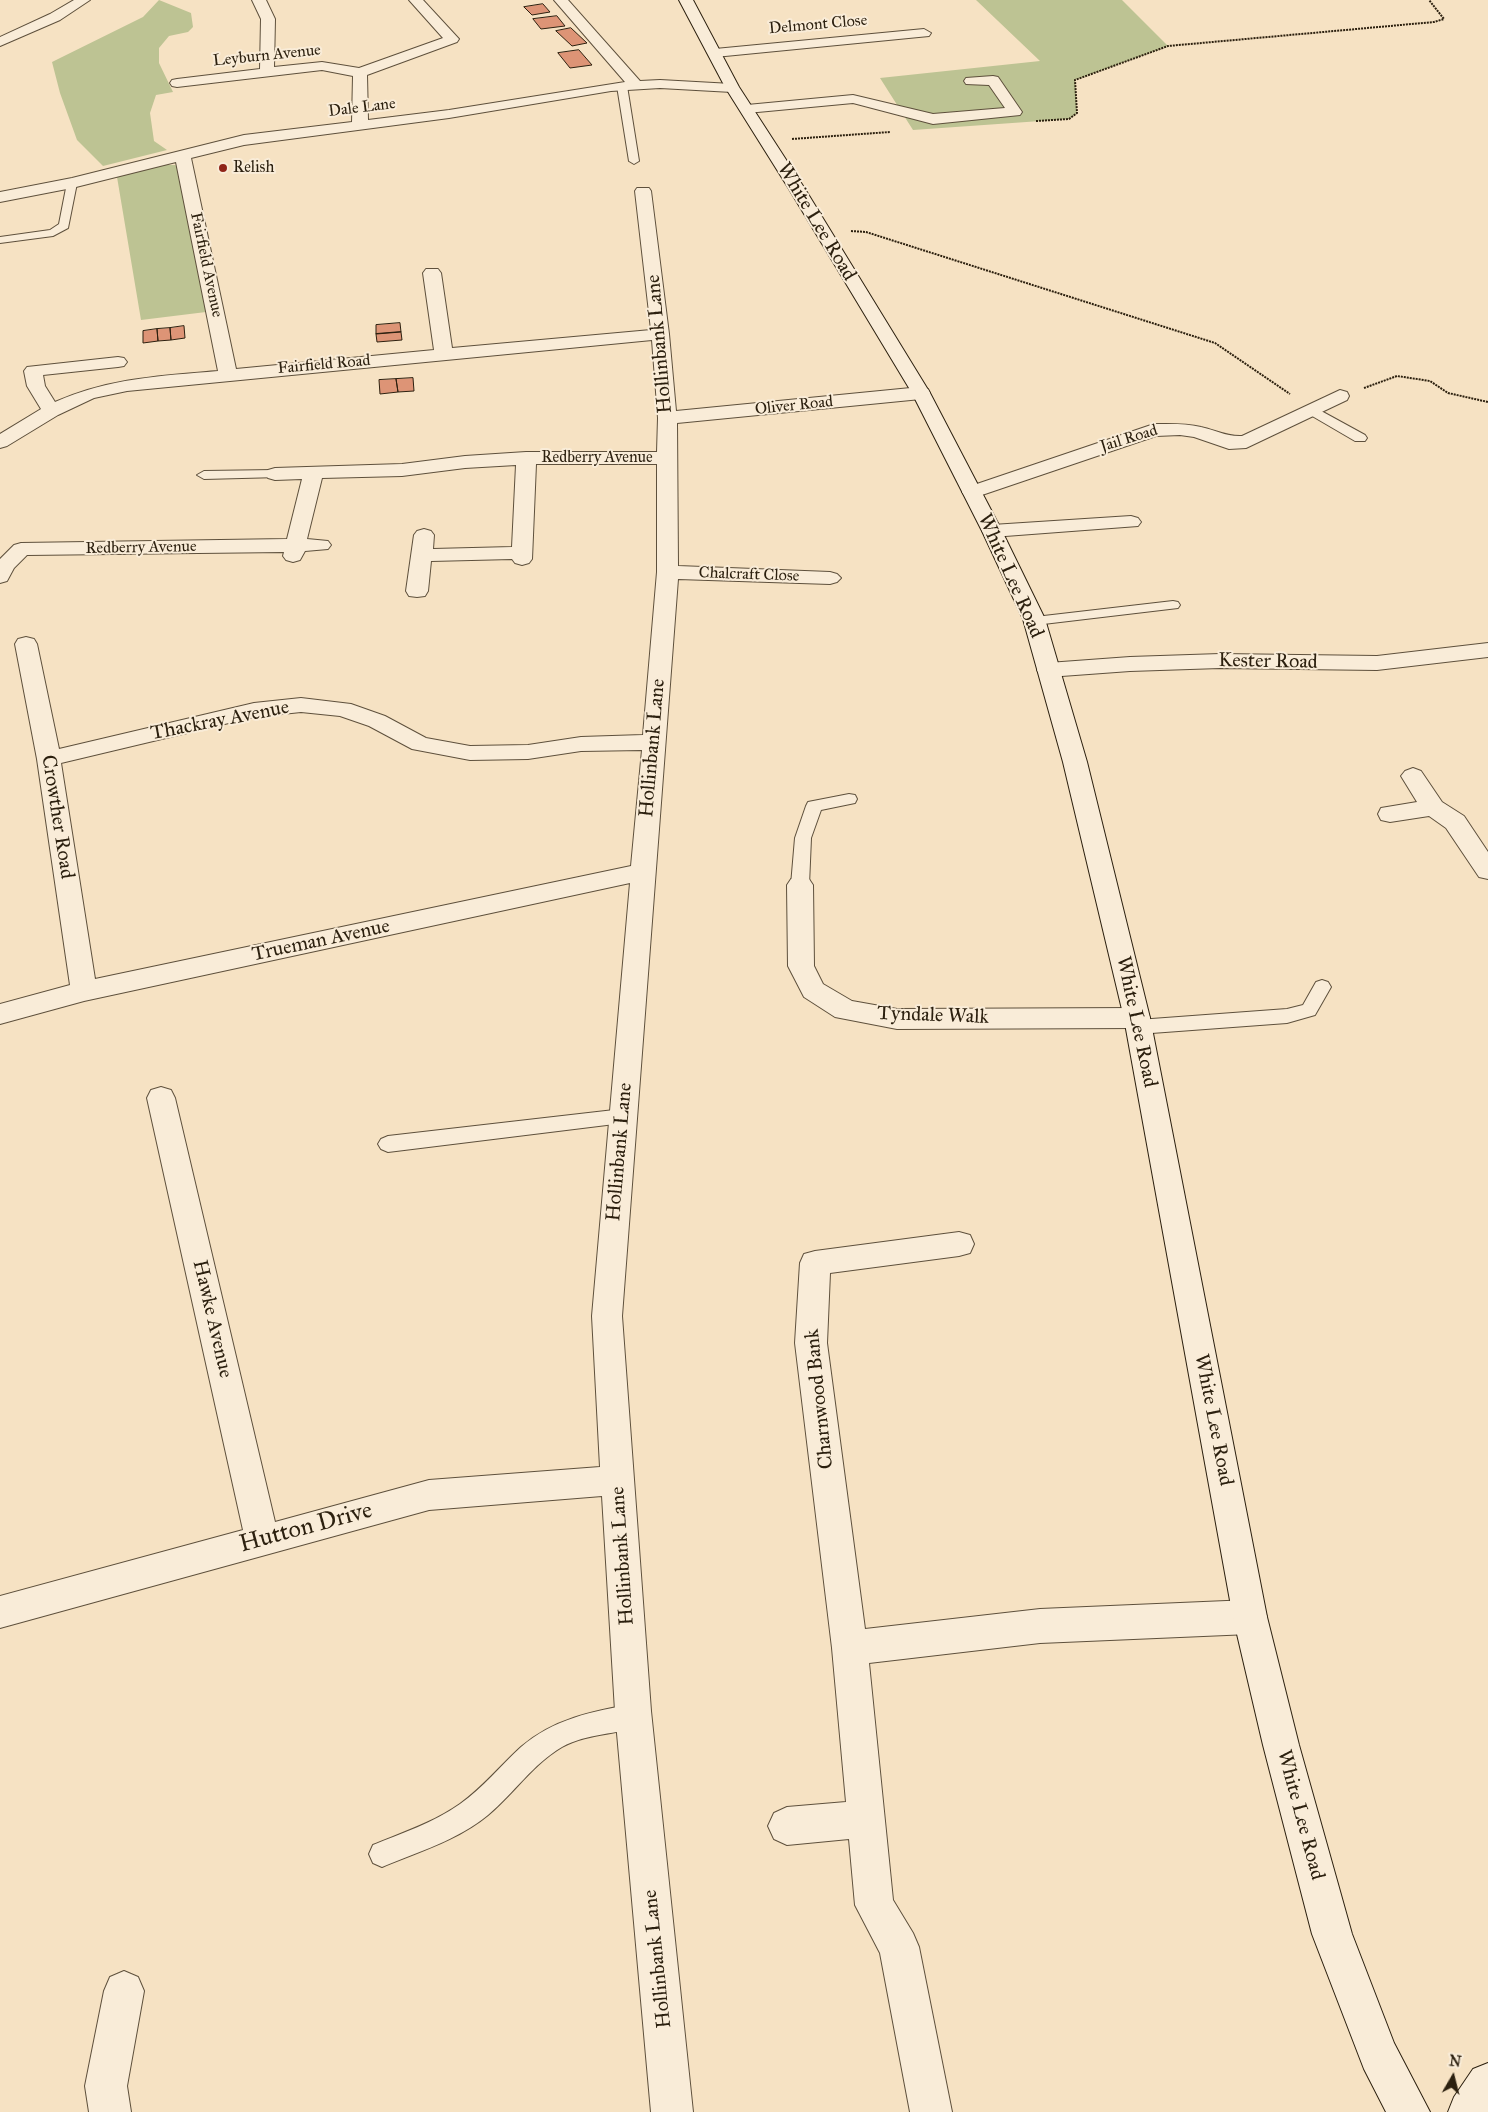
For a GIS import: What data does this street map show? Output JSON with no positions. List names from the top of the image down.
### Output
{
  "streets": {
    "street": [
      "Delmont Close",
      "Leyburn Avenue",
      "Dale Lane",
      "White Lee Road",
      "Fairfield Avenue",
      "Hollinbank Lane",
      "Fairfield Road",
      "Oliver Road",
      "Jail Road",
      "Redberry Avenue",
      "Chalcraft Close",
      "Kester Road",
      "Thackray Avenue",
      "Crowther Road",
      "Trueman Avenue",
      "Tyndale Walk",
      "Hawke Avenue",
      "Charnwood Bank",
      "Hutton Drive"
    ]
  },
  "crossings": [
    ["Delmont Close", "White Lee Road"],
    ["Dale Lane", "White Lee Road"],
    ["Dale Lane", "Fairfield Avenue"],
    ["White Lee Road", "Oliver Road"],
    ["White Lee Road", "Jail Road"],
    ["White Lee Road", "Kester Road"],
    ["White Lee Road", "Tyndale Walk"],
    ["Fairfield Avenue", "Fairfield Road"],
    ["Hollinbank Lane", "Fairfield Road"],
    ["Hollinbank Lane", "Oliver Road"],
    ["Hollinbank Lane", "Redberry Avenue"],
    ["Hollinbank Lane", "Chalcraft Close"],
    ["Hollinbank Lane", "Thackray Avenue"],
    ["Hollinbank Lane", "Trueman Avenue"],
    ["Hollinbank Lane", "Hutton Drive"],
    ["Thackray Avenue", "Crowther Road"],
    ["Crowther Road", "Trueman Avenue"],
    ["Hawke Avenue", "Hutton Drive"]
  ],
  "places": ["Relish"],
  "north": "top"
}
